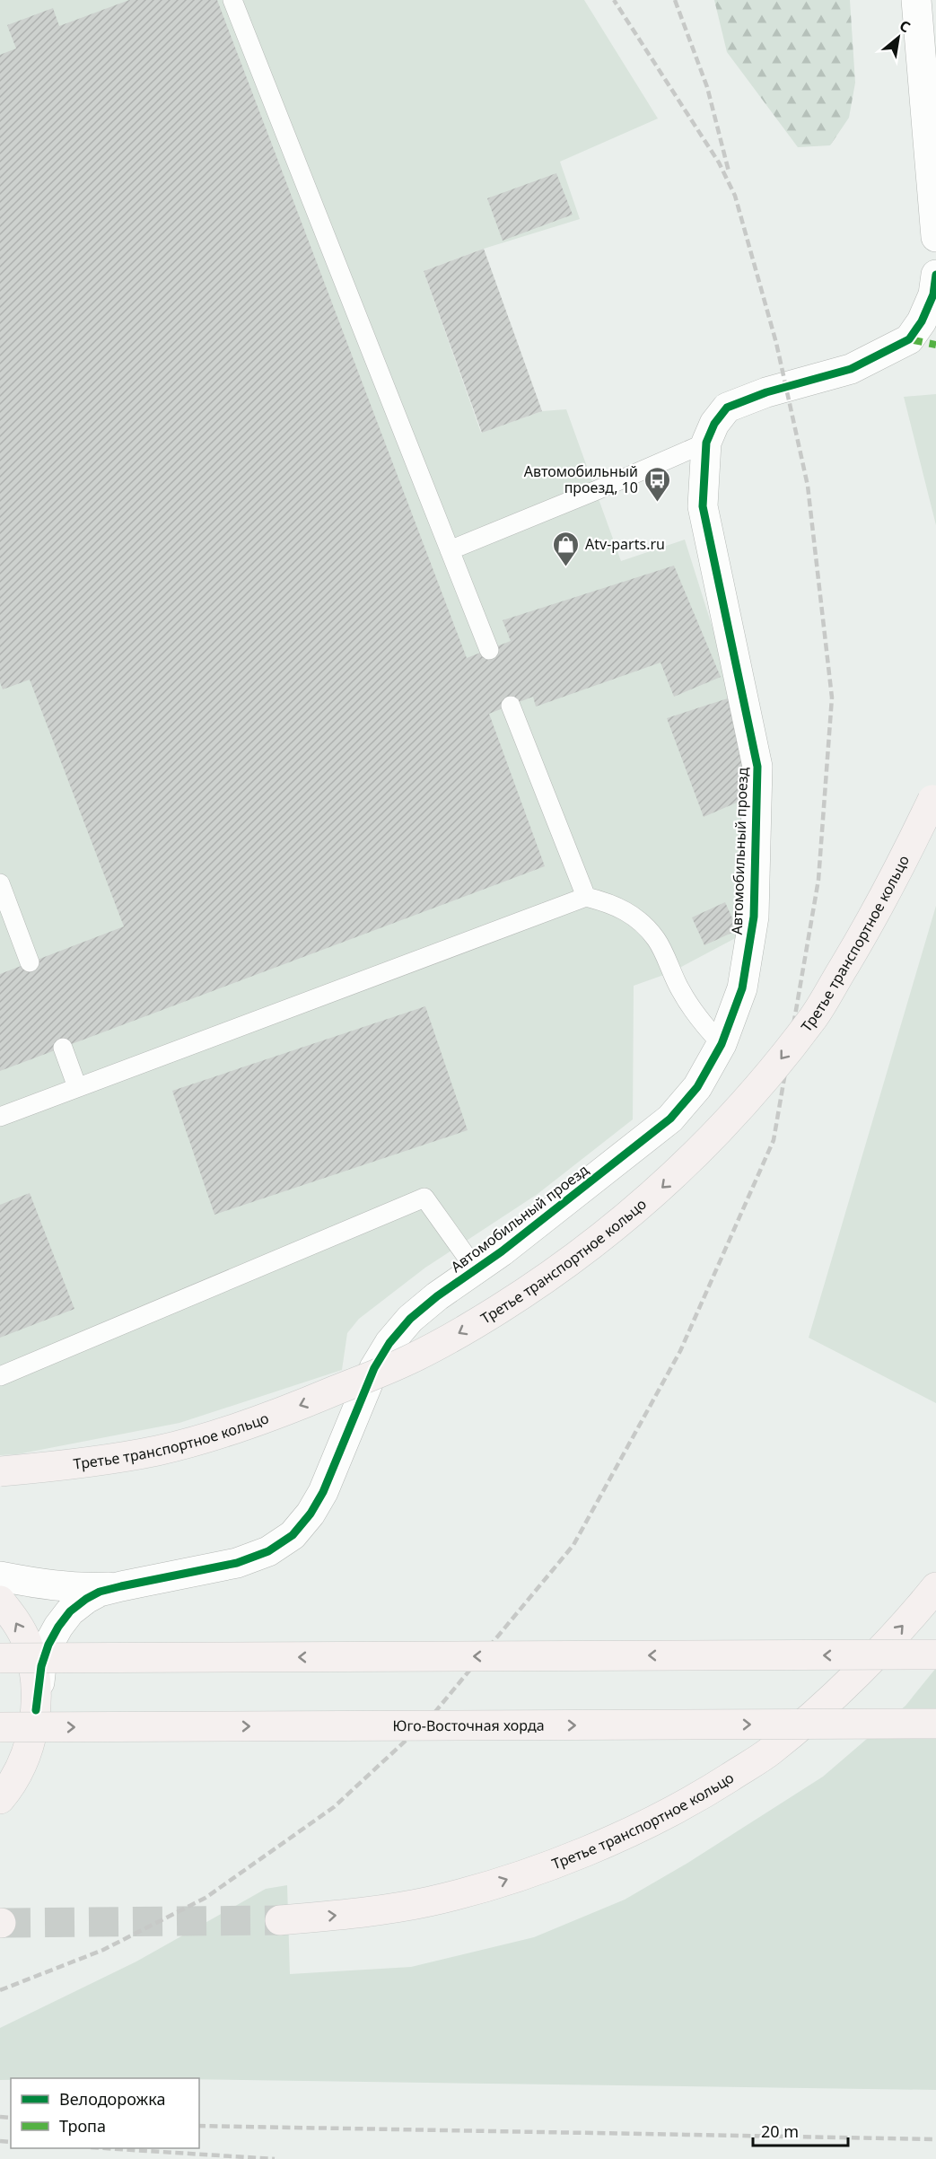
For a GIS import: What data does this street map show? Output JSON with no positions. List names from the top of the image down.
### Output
{
  "streets": {
    "main road": ["Третье транспортное кольцо", "Юго-Восточная хорда"],
    "street": ["Автомобильный проезд"]
  },
  "places": {
    "bus stop": ["Автомобильный проезд, 10"],
    "shop": ["Atv-parts.ru"]
  },
  "legend": ["Велодорожка", "Тропа"],
  "scale_bar": "20 m",
  "north": "top right"
}
